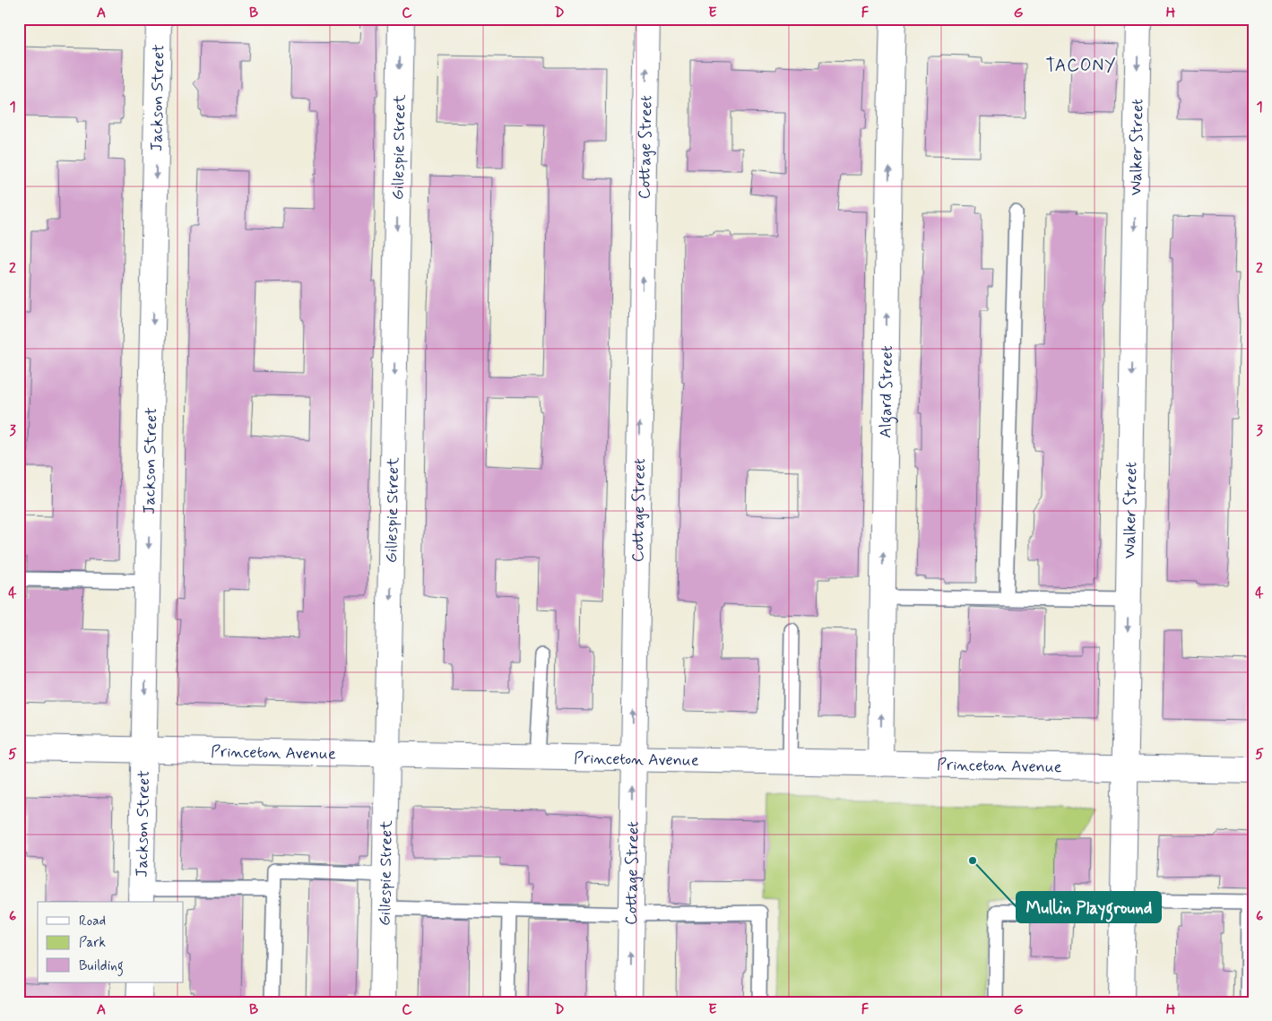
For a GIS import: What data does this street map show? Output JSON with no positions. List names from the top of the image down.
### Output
{
  "streets": {
    "street": [
      "Jackson Street",
      "Gillespie Street",
      "Cottage Street",
      "Walker Street",
      "Algard Street",
      "Princeton Avenue"
    ]
  },
  "crossings": [
    ["Jackson Street", "Princeton Avenue"],
    ["Gillespie Street", "Princeton Avenue"],
    ["Cottage Street", "Princeton Avenue"],
    ["Walker Street", "Princeton Avenue"],
    ["Algard Street", "Princeton Avenue"]
  ],
  "one_way": [
    "Jackson Street",
    "Gillespie Street",
    "Cottage Street",
    "Walker Street",
    "Algard Street"
  ],
  "districts": ["TACONY"],
  "places": ["Mullin Playground"],
  "legend": ["Road", "Park", "Building"],
  "grid": {
    "columns": [
      "A",
      "B",
      "C",
      "D",
      "E",
      "F",
      "G",
      "H"
    ],
    "rows": [
      "1",
      "2",
      "3",
      "4",
      "5",
      "6"
    ]
  }
}
